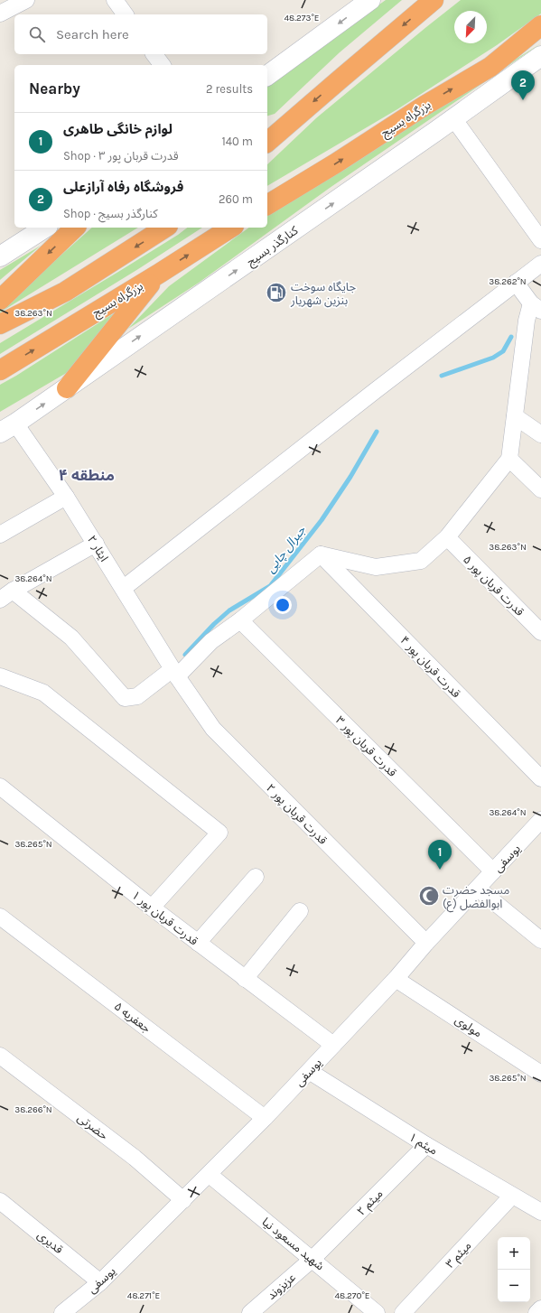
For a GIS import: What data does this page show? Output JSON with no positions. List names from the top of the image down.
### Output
{
  "streets": {
    "highway": ["بزرگراه بسیج"],
    "main road": ["کنارگذر بسیج"],
    "street": [
      "ایثار ۲",
      "قدرت قربان پور ۵",
      "قدرت قربان پور ۴",
      "قدرت قربان پور ۳",
      "قدرت قربان پور ۲",
      "یوسفی",
      "قدرت قربان پور ۱",
      "جعفریه ۵",
      "مولوی",
      "حضرتی",
      "میثم ۱",
      "میثم ۲",
      "قدیری",
      "شهید مسعود نیا",
      "میثم ۳",
      "عزیزوند"
    ]
  },
  "crossings": [
    ["کنارگذر بسیج", "ایثار ۲"],
    ["ایثار ۲", "قدرت قربان پور ۲"],
    ["قدرت قربان پور ۳", "یوسفی"],
    ["قدرت قربان پور ۲", "یوسفی"],
    ["یوسفی", "قدرت قربان پور ۱"],
    ["یوسفی", "جعفریه ۵"],
    ["یوسفی", "مولوی"],
    ["یوسفی", "حضرتی"],
    ["یوسفی", "میثم ۱"],
    ["یوسفی", "قدیری"],
    ["یوسفی", "شهید مسعود نیا"],
    ["میثم ۱", "میثم ۲"],
    ["میثم ۱", "میثم ۳"],
    ["میثم ۲", "شهید مسعود نیا"],
    ["میثم ۲", "عزیزوند"],
    ["شهید مسعود نیا", "عزیزوند"]
  ],
  "districts": ["منطقه ۴"],
  "water": ["جیرال چایی"],
  "places": {
    "fuel station": ["جایگاه سوخت بنزین شهریار"],
    "mosque": ["مسجد حضرت ابوالفضل (ع)"]
  },
  "north": "bottom left",
  "page": {
    "search": "Search here",
    "heading": ["Nearby", "2 results"],
    "pins": ["2", "1"],
    "list": [
      {
        "mark": "1",
        "name": "لوازم خانگی طاهری",
        "note": "Shop · قدرت قربان پور ۳",
        "value": "140 m"
      },
      {
        "mark": "2",
        "name": "فروشگاه رفاه آرازعلی",
        "note": "Shop · کنارگذر بسیج",
        "value": "260 m"
      }
    ],
    "map_buttons": ["+", "−"]
  },
  "coordinates": [
    "48.273°E",
    "38.262°N",
    "38.263°N",
    "38.264°N",
    "38.265°N",
    "38.266°N",
    "48.271°E",
    "48.270°E"
  ]
}
